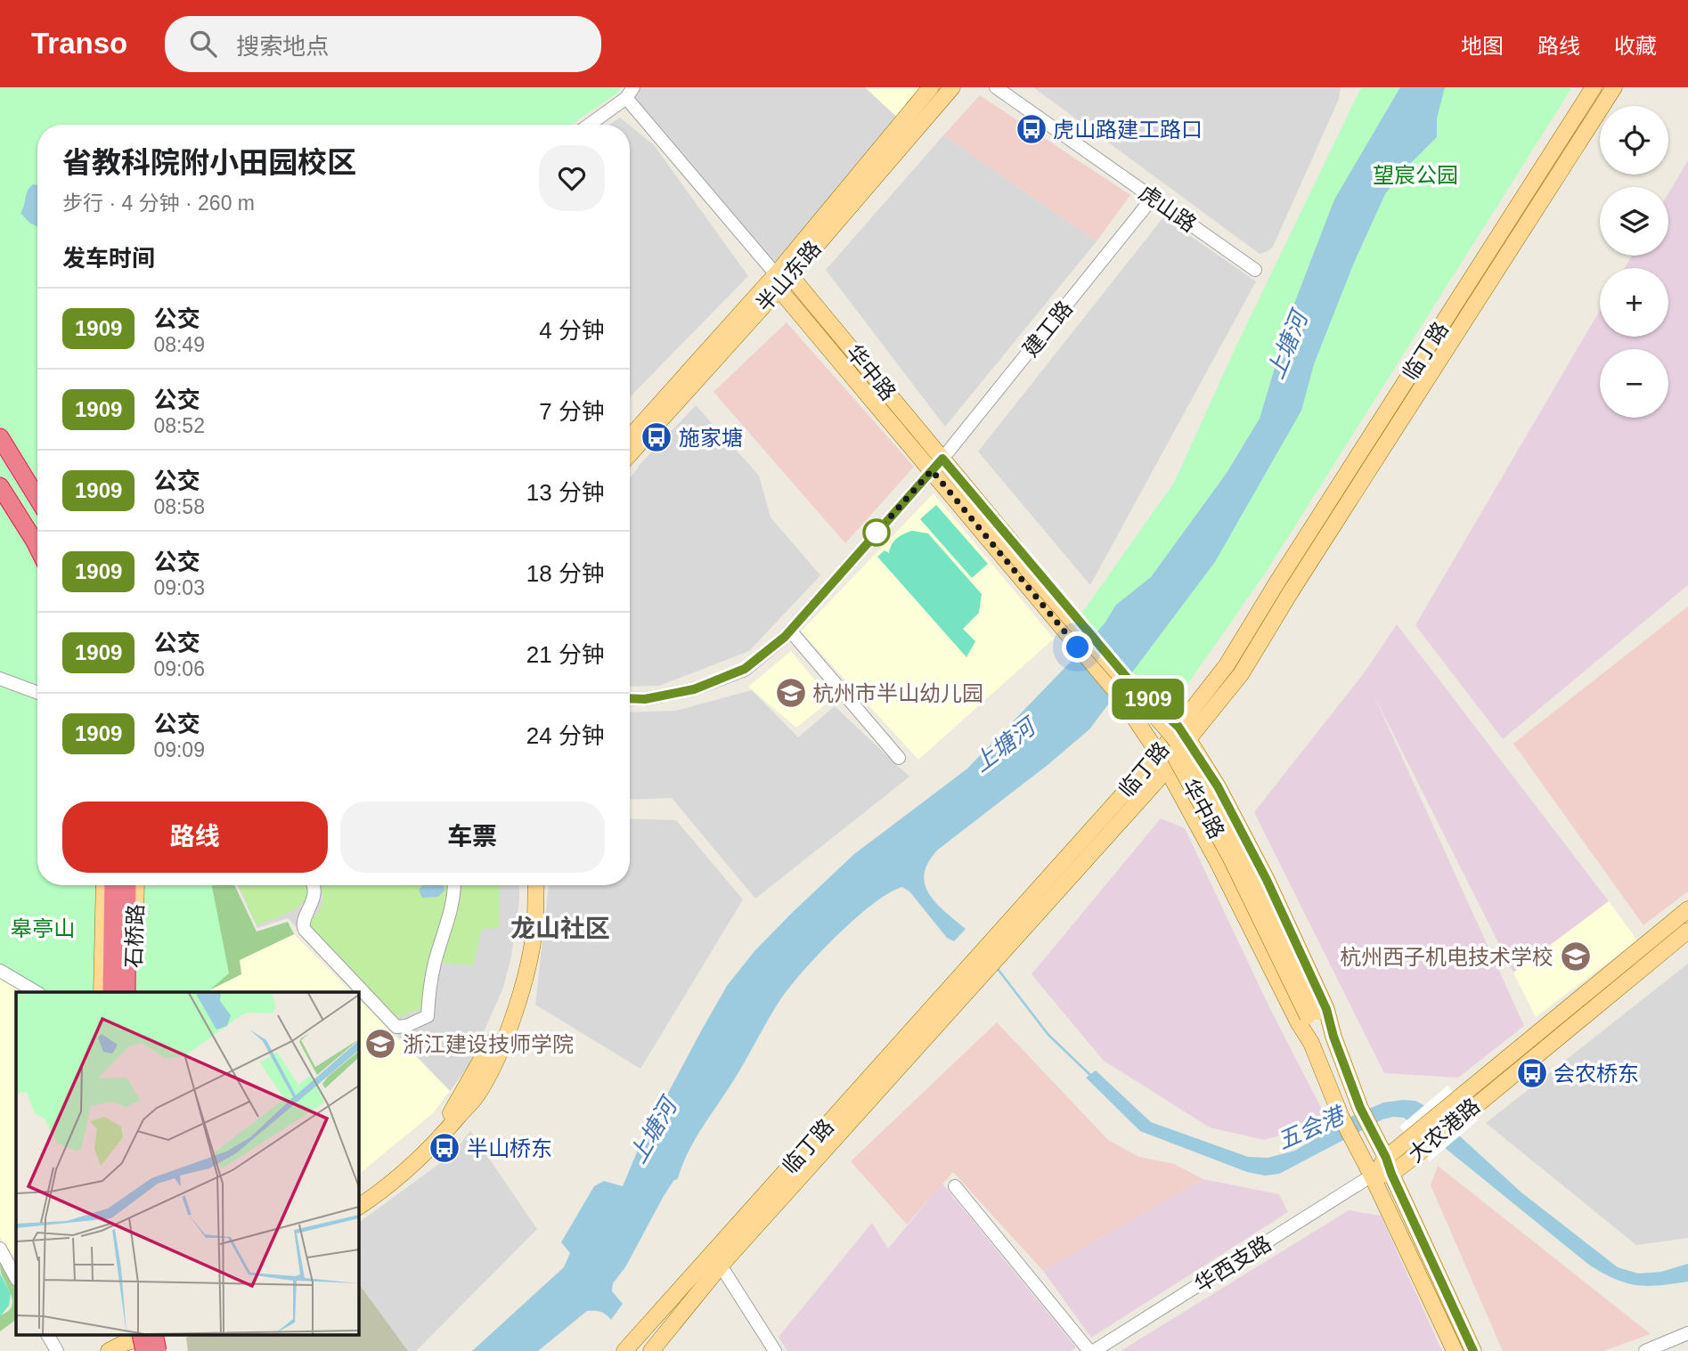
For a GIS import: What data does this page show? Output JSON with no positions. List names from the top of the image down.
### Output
{
  "streets": {
    "main road": [
      "半山东路",
      "临丁路",
      "华中路",
      "石桥路",
      "大农港路"
    ],
    "street": ["虎山路", "建工路", "华西支路"]
  },
  "crossings": [
    ["虎山路", "建工路"],
    ["半山东路", "华中路"],
    ["建工路", "华中路"],
    ["临丁路", "华中路"],
    ["华中路", "大农港路"],
    ["华中路", "华西支路"],
    ["大农港路", "华西支路"]
  ],
  "districts": ["龙山社区"],
  "water": ["上塘河", "五会港"],
  "parks": ["望宸公园", "皋亭山"],
  "places": {
    "bus stop": [
      "虎山路建工路口",
      "施家塘",
      "会农桥东",
      "半山桥东"
    ],
    "school or university": ["杭州市半山幼儿园", "杭州西子机电技术学校", "浙江建设技师学院"]
  },
  "lines": ["bus line 1909"],
  "page": {
    "header": "Transo",
    "search": "搜索地点",
    "nav": ["地图", "路线", "收藏"],
    "on_map": "1909",
    "map_buttons": ["+", "−"],
    "heading": [
      ["省教科院附小田园校区", "步行 · 4 分钟 · 260 m"],
      "发车时间"
    ],
    "list": [
      {
        "mark": "1909",
        "name": "公交",
        "note": "08:49",
        "value": "4 分钟"
      },
      {
        "mark": "1909",
        "name": "公交",
        "note": "08:52",
        "value": "7 分钟"
      },
      {
        "mark": "1909",
        "name": "公交",
        "note": "08:58",
        "value": "13 分钟"
      },
      {
        "mark": "1909",
        "name": "公交",
        "note": "09:03",
        "value": "18 分钟"
      },
      {
        "mark": "1909",
        "name": "公交",
        "note": "09:06",
        "value": "21 分钟"
      },
      {
        "mark": "1909",
        "name": "公交",
        "note": "09:09",
        "value": "24 分钟"
      }
    ],
    "buttons": ["路线", "车票"]
  }
}
